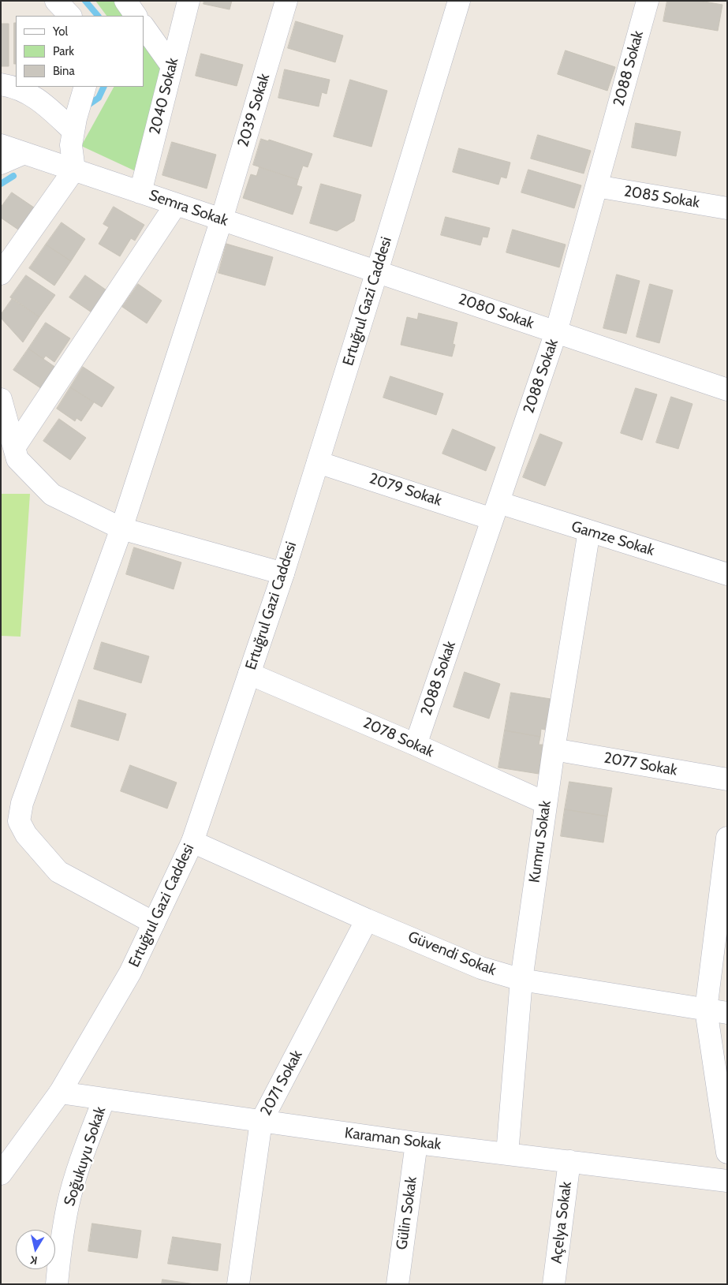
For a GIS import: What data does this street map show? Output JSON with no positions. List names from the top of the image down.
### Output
{
  "streets": {
    "street": [
      "2088 Sokak",
      "2040 Sokak",
      "2039 Sokak",
      "2085 Sokak",
      "Semra Sokak",
      "Ertuğrul Gazi Caddesi",
      "2080 Sokak",
      "2079 Sokak",
      "Gamze Sokak",
      "2078 Sokak",
      "2077 Sokak",
      "Kumru Sokak",
      "Güvendi Sokak",
      "2071 Sokak",
      "Karaman Sokak",
      "Soğukuyu Sokak",
      "Gülin Sokak",
      "Açelya Sokak"
    ]
  },
  "crossings": [
    ["2088 Sokak", "2085 Sokak"],
    ["2088 Sokak", "2080 Sokak"],
    ["2088 Sokak", "2079 Sokak"],
    ["2088 Sokak", "Gamze Sokak"],
    ["2088 Sokak", "2078 Sokak"],
    ["2040 Sokak", "Semra Sokak"],
    ["2039 Sokak", "Semra Sokak"],
    ["2039 Sokak", "Ertuğrul Gazi Caddesi"],
    ["Semra Sokak", "Ertuğrul Gazi Caddesi"],
    ["Semra Sokak", "2080 Sokak"],
    ["Ertuğrul Gazi Caddesi", "2080 Sokak"],
    ["Ertuğrul Gazi Caddesi", "2079 Sokak"],
    ["Ertuğrul Gazi Caddesi", "2078 Sokak"],
    ["Ertuğrul Gazi Caddesi", "Güvendi Sokak"],
    ["Ertuğrul Gazi Caddesi", "Karaman Sokak"],
    ["2079 Sokak", "Gamze Sokak"],
    ["Gamze Sokak", "Kumru Sokak"],
    ["2078 Sokak", "Kumru Sokak"],
    ["2077 Sokak", "Kumru Sokak"],
    ["Kumru Sokak", "Güvendi Sokak"],
    ["Kumru Sokak", "Karaman Sokak"],
    ["Güvendi Sokak", "2071 Sokak"],
    ["2071 Sokak", "Karaman Sokak"],
    ["Karaman Sokak", "Soğukuyu Sokak"],
    ["Karaman Sokak", "Gülin Sokak"],
    ["Karaman Sokak", "Açelya Sokak"]
  ],
  "legend": ["Yol", "Park", "Bina"],
  "north": "bottom"
}
